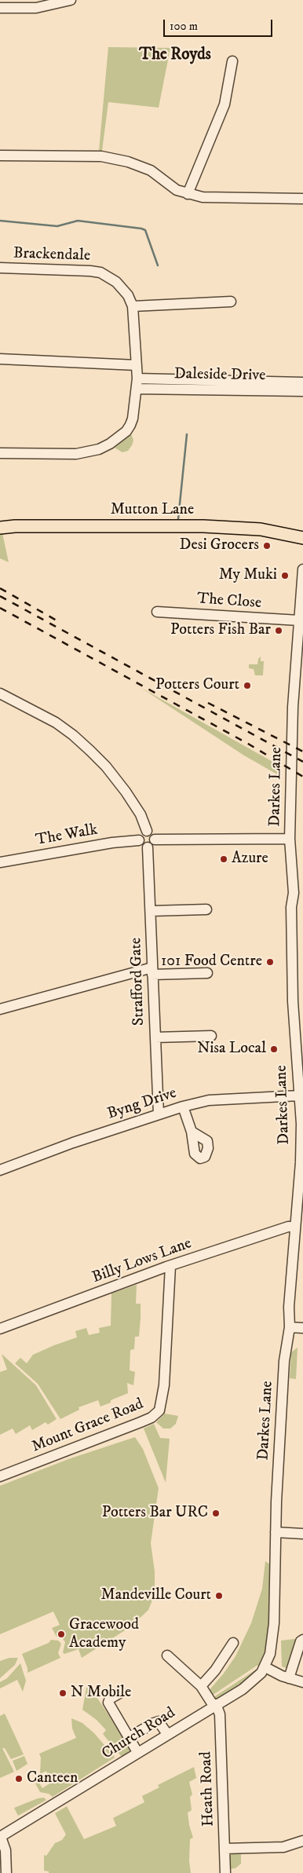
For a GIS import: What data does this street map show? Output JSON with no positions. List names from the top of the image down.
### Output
{
  "streets": {
    "main road": ["Mutton Lane"],
    "street": [
      "Brackendale",
      "Daleside Drive",
      "The Close",
      "Darkes Lane",
      "The Walk",
      "Strafford Gate",
      "Byng Drive",
      "Billy Lows Lane",
      "Mount Grace Road",
      "Church Road",
      "Heath Road"
    ]
  },
  "crossings": [
    ["Brackendale", "Daleside Drive"],
    ["The Close", "Darkes Lane"],
    ["Darkes Lane", "Byng Drive"],
    ["Darkes Lane", "Billy Lows Lane"],
    ["Darkes Lane", "Church Road"],
    ["The Walk", "Strafford Gate"],
    ["Strafford Gate", "Byng Drive"],
    ["Billy Lows Lane", "Mount Grace Road"],
    ["Church Road", "Heath Road"]
  ],
  "districts": ["The Royds"],
  "places": [
    "Desi Grocers",
    "My Muki",
    "Potters Fish Bar",
    "Potters Court",
    "Azure",
    "101 Food Centre",
    "Nisa Local",
    "Potters Bar URC",
    "Mandeville Court",
    "Gracewood Academy",
    "N Mobile",
    "Canteen"
  ],
  "scale_bar": "100 m"
}
